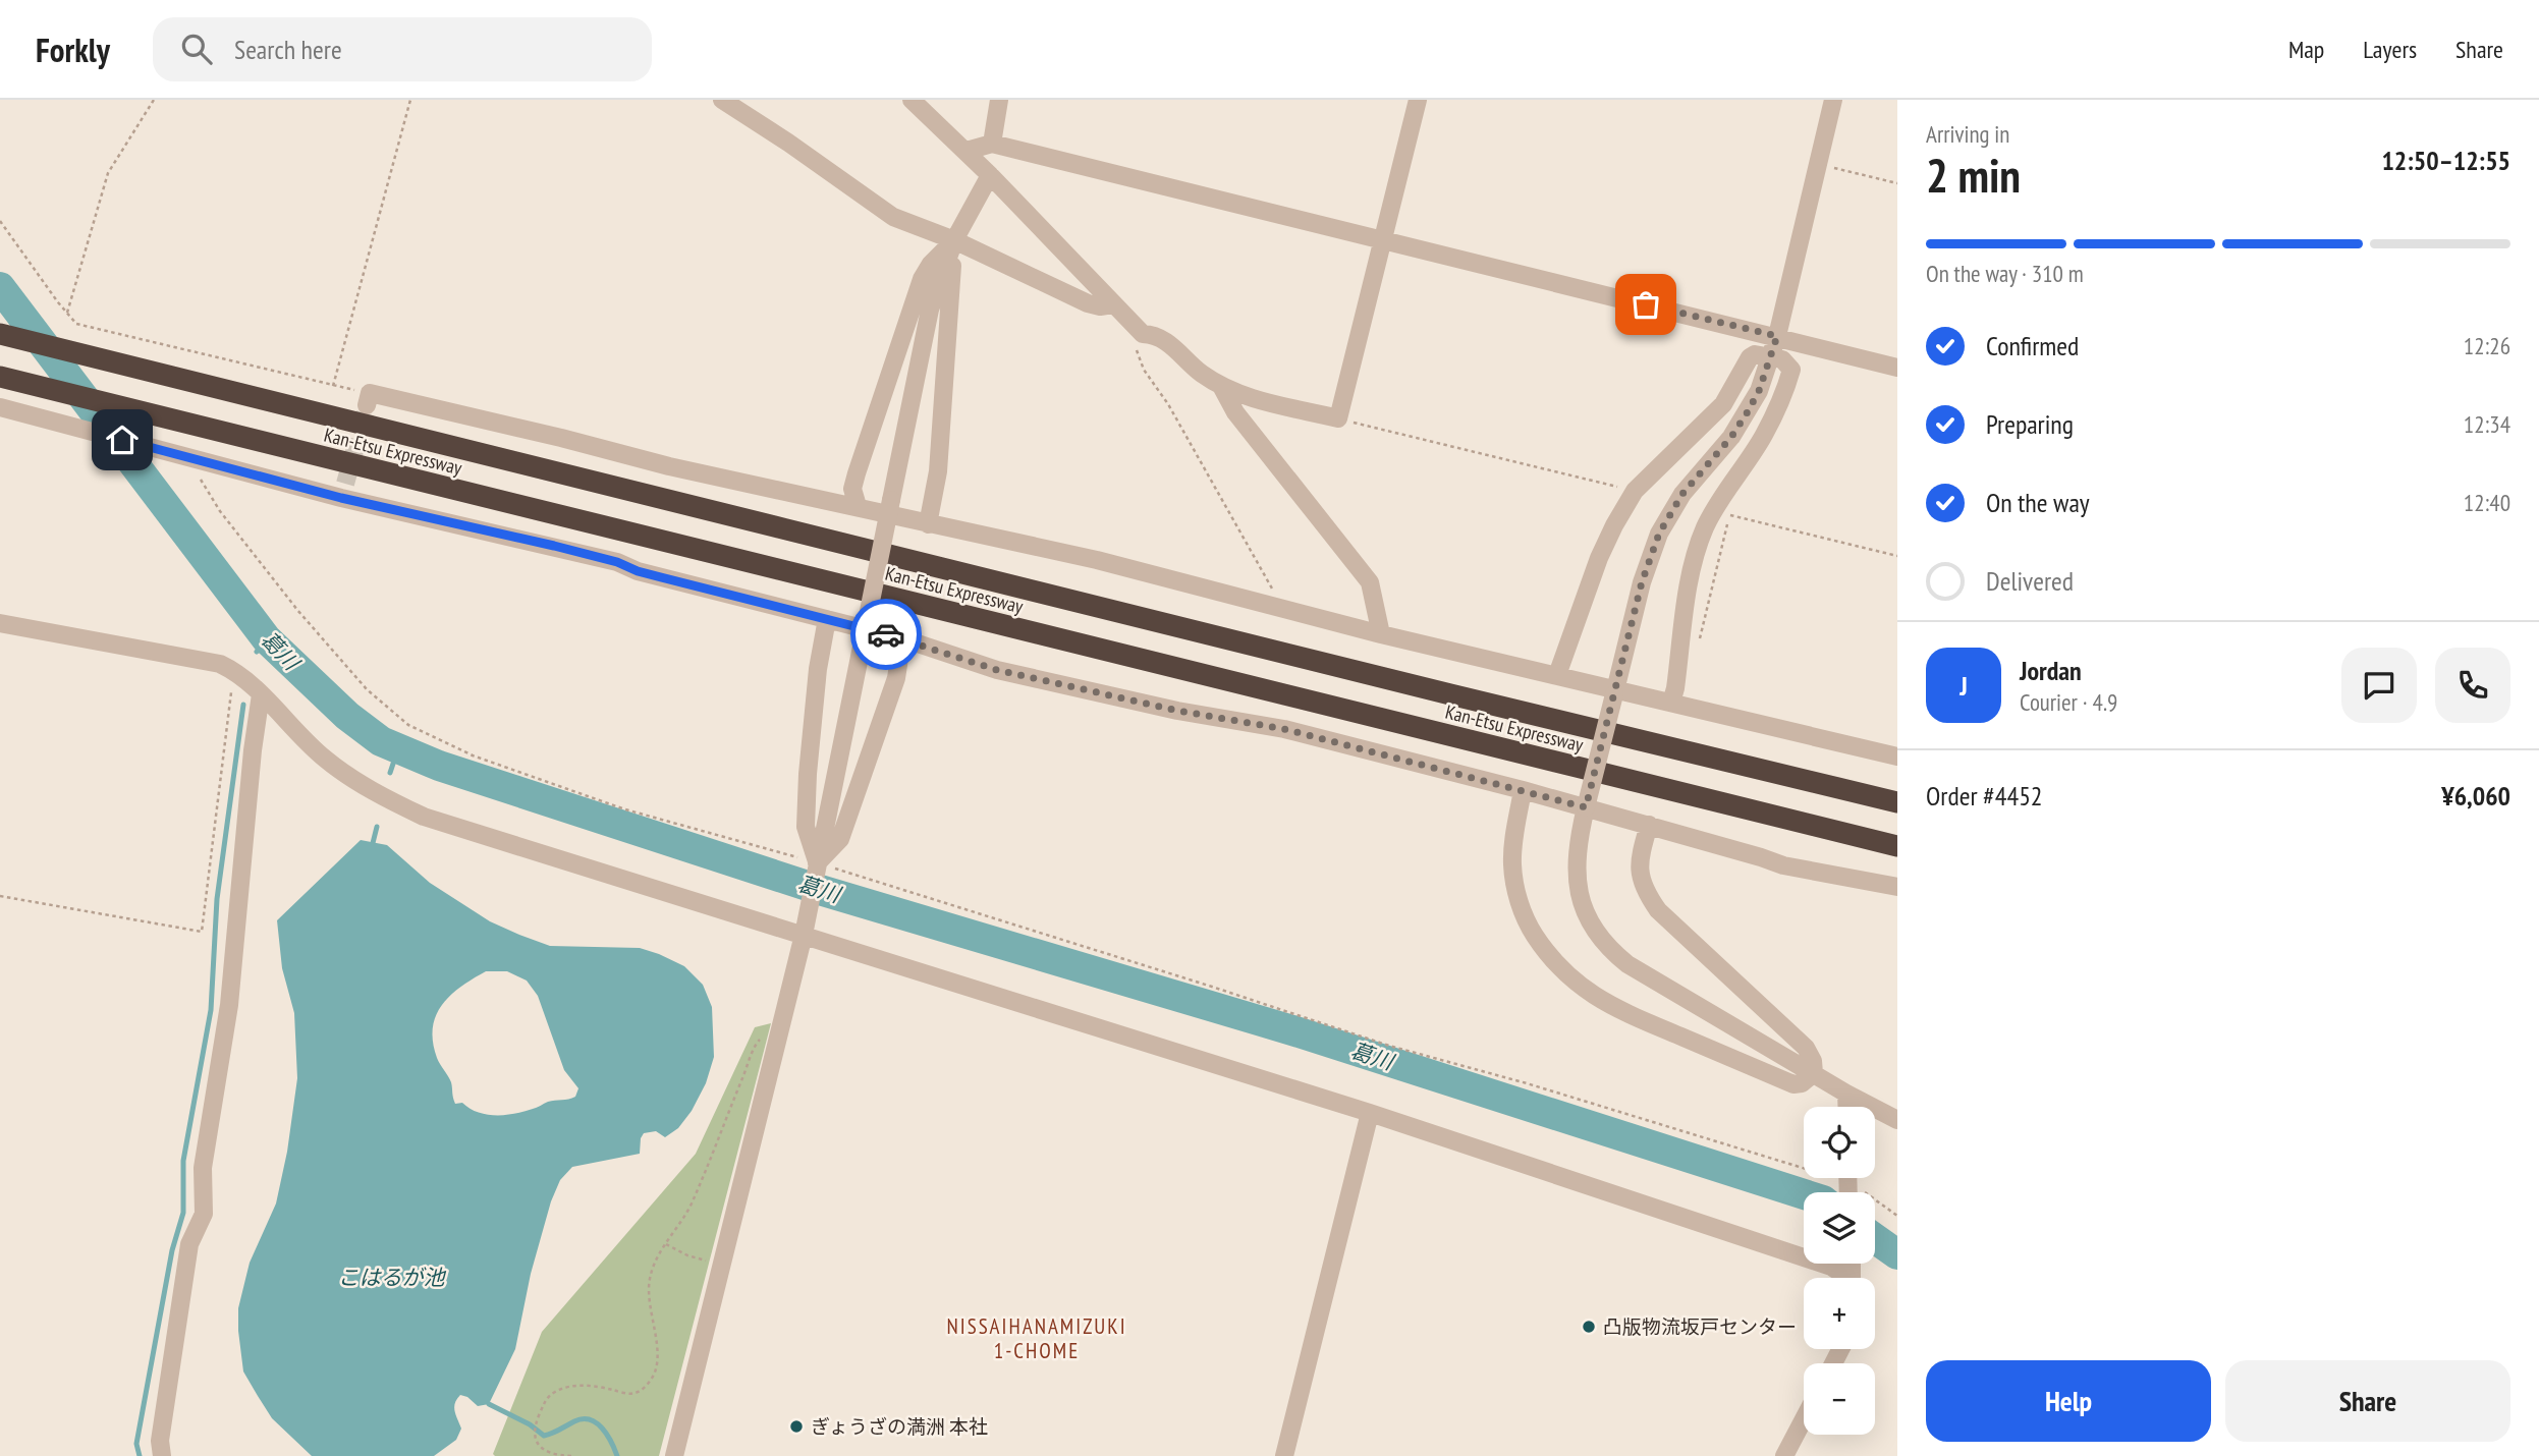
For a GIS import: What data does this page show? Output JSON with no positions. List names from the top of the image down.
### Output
{
  "streets": {
    "highway": ["Kan-Etsu Expressway"]
  },
  "districts": ["NISSAIHANAMIZUKI 1-CHOME"],
  "water": ["葛川", "こはるが池"],
  "places": ["凸版物流坂戸センター", "ぎょうざの満洲 本社"],
  "page": {
    "header": "Forkly",
    "search": "Search here",
    "nav": ["Map", "Layers", "Share"],
    "heading": ["2 min", "Arriving in", "12:50–12:55"],
    "panel": [
      "Jordan",
      "Courier · 4.9",
      "Order #4452",
      "¥6,060"
    ],
    "bar": "On the way · 310 m",
    "list": [
      ["Confirmed", "12:26"],
      ["Preparing", "12:34"],
      ["On the way", "12:40"],
      "Delivered"
    ],
    "round": "J",
    "map_buttons": ["+", "−"],
    "buttons": ["Help", "Share"]
  }
}
